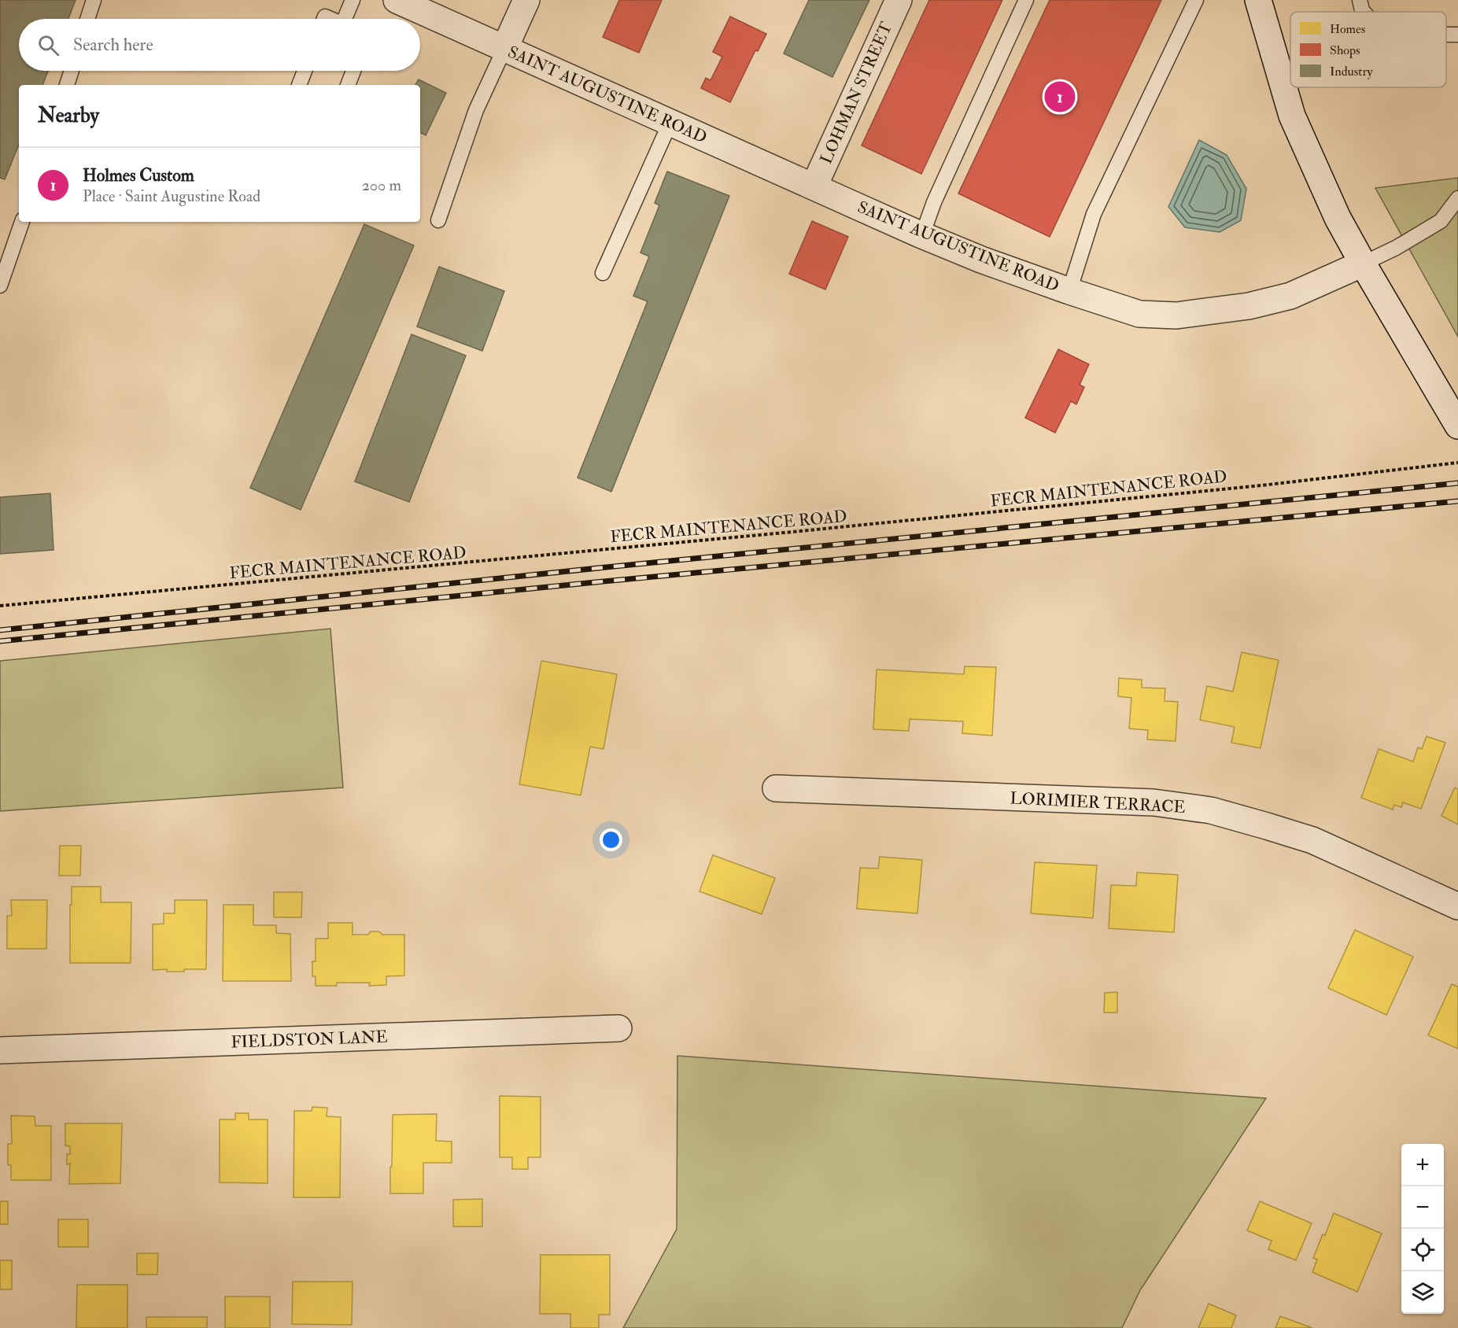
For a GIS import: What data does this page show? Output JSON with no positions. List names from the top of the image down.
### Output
{
  "streets": {
    "street": [
      "LOHMAN STREET",
      "SAINT AUGUSTINE ROAD",
      "LORIMIER TERRACE",
      "FIELDSTON LANE"
    ],
    "path": ["FECR MAINTENANCE ROAD"]
  },
  "crossings": [
    ["LOHMAN STREET", "SAINT AUGUSTINE ROAD"]
  ],
  "legend": ["Homes", "Shops", "Industry"],
  "page": {
    "search": "Search here",
    "pins": "1",
    "heading": "Nearby",
    "list": [
      {
        "mark": "1",
        "name": "Holmes Custom",
        "note": "Place · Saint Augustine Road",
        "value": "200 m"
      }
    ],
    "map_buttons": ["+", "−"]
  }
}
